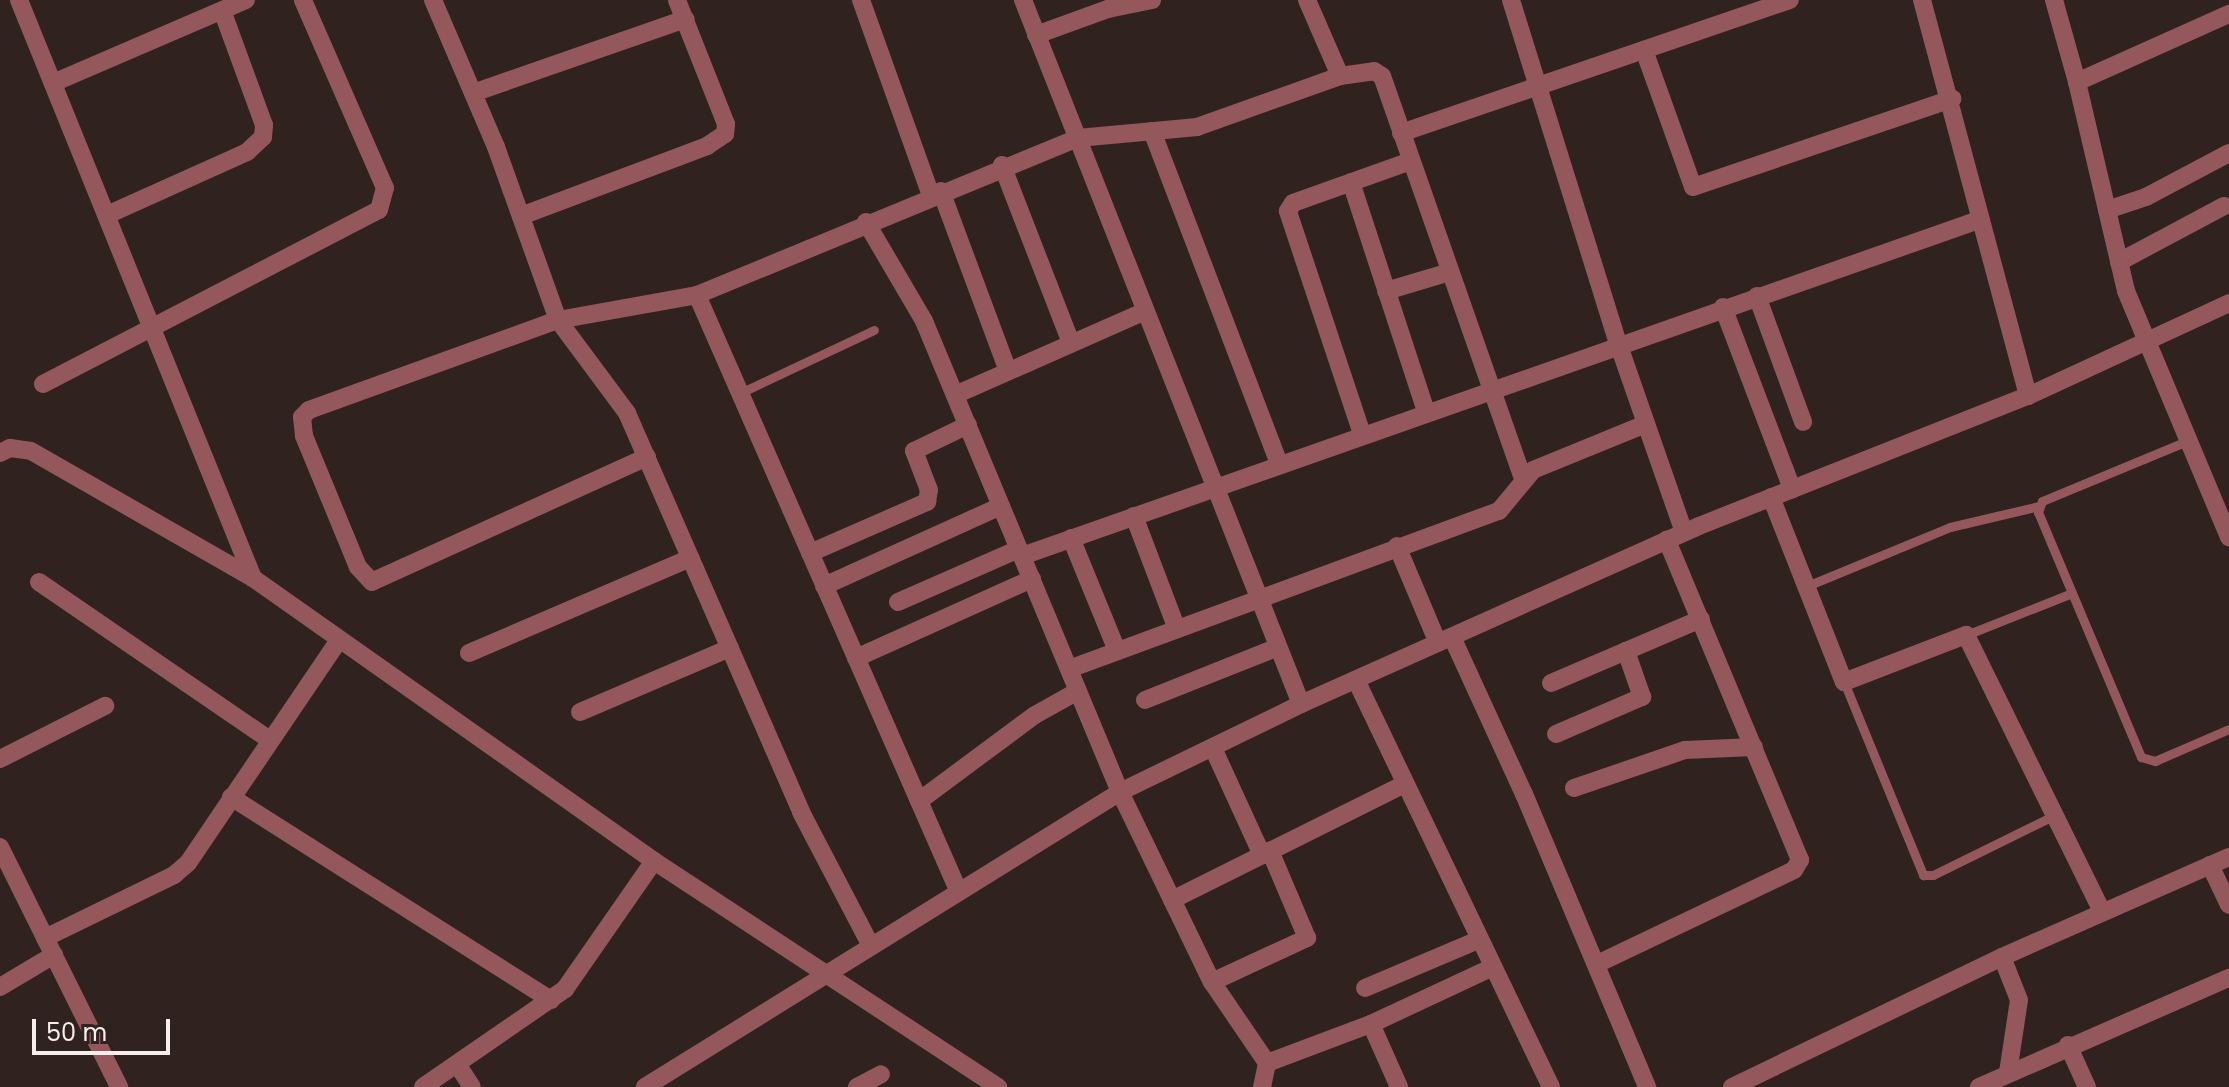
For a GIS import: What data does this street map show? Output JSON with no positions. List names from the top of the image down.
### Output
{
  "scale_bar": "50 m"
}
